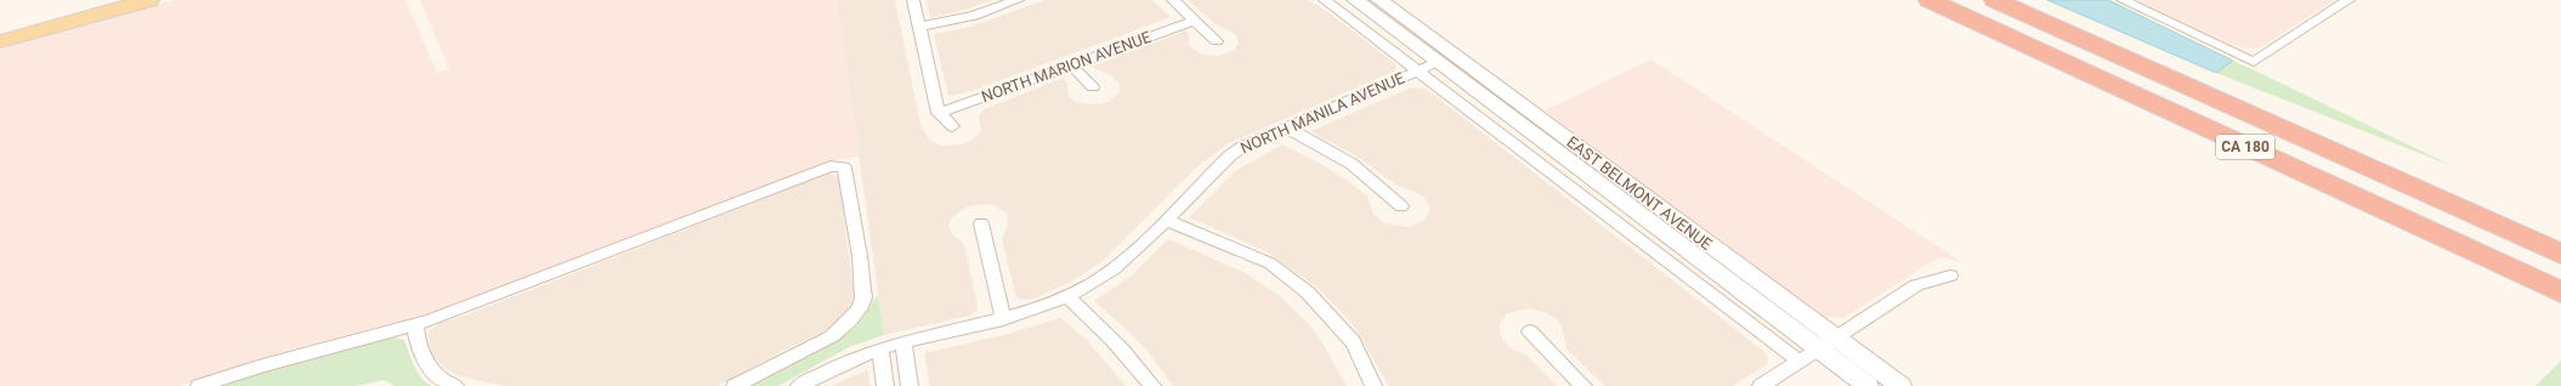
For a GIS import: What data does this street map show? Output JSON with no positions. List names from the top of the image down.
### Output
{
  "streets": {
    "highway": ["CA 180"],
    "street": ["NORTH MARION AVENUE", "NORTH MANILA AVENUE", "EAST BELMONT AVENUE"]
  },
  "crossings": [
    ["NORTH MANILA AVENUE", "EAST BELMONT AVENUE"]
  ]
}
